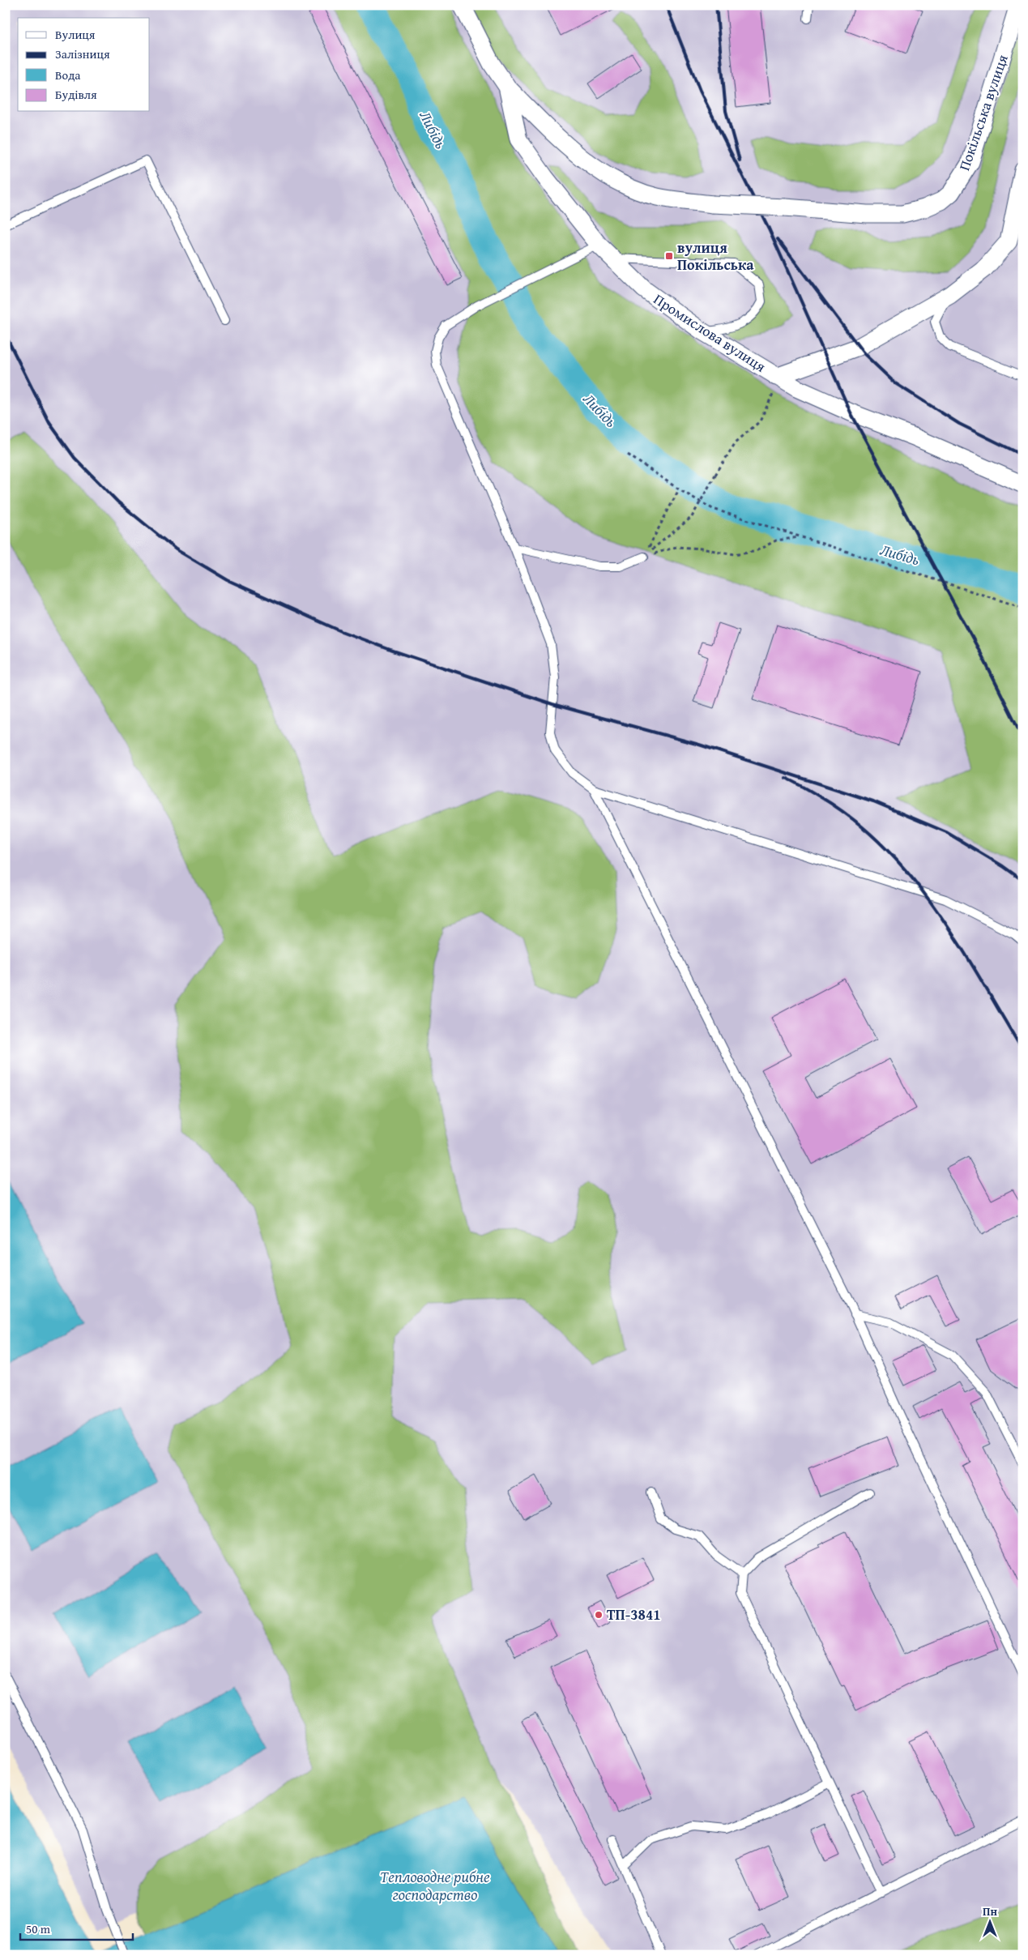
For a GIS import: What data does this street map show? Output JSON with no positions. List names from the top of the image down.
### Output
{
  "streets": {
    "street": ["Покільська вулиця", "Промислова вулиця"]
  },
  "crossings": [
    ["Покільська вулиця", "Промислова вулиця"]
  ],
  "water": ["Либідь", "Тепловодне рибне господарство"],
  "places": {
    "transit": ["вулиця Покільська"],
    "other": ["ТП-3841"]
  },
  "legend": [
    "Вулиця",
    "Залізниця",
    "Вода",
    "Будівля"
  ],
  "scale_bar": "50 m",
  "north": "top"
}
